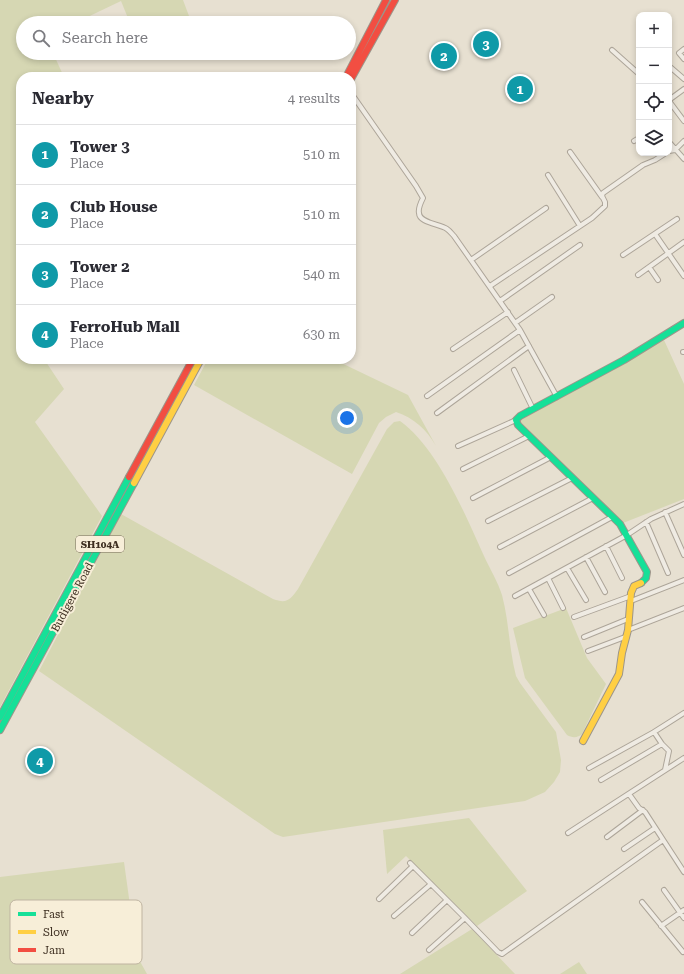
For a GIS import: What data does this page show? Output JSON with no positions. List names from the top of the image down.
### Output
{
  "streets": {
    "main road": ["SH104A", "Budigere Road"]
  },
  "legend": ["Fast", "Slow", "Jam"],
  "page": {
    "map_buttons": ["+", "−"],
    "search": "Search here",
    "pins": [
      "3",
      "2",
      "1",
      "4"
    ],
    "heading": ["Nearby", "4 results"],
    "list": [
      {
        "mark": "1",
        "name": "Tower 3",
        "note": "Place",
        "value": "510 m"
      },
      {
        "mark": "2",
        "name": "Club House",
        "note": "Place",
        "value": "510 m"
      },
      {
        "mark": "3",
        "name": "Tower 2",
        "note": "Place",
        "value": "540 m"
      },
      {
        "mark": "4",
        "name": "FerroHub Mall",
        "note": "Place",
        "value": "630 m"
      }
    ]
  }
}
